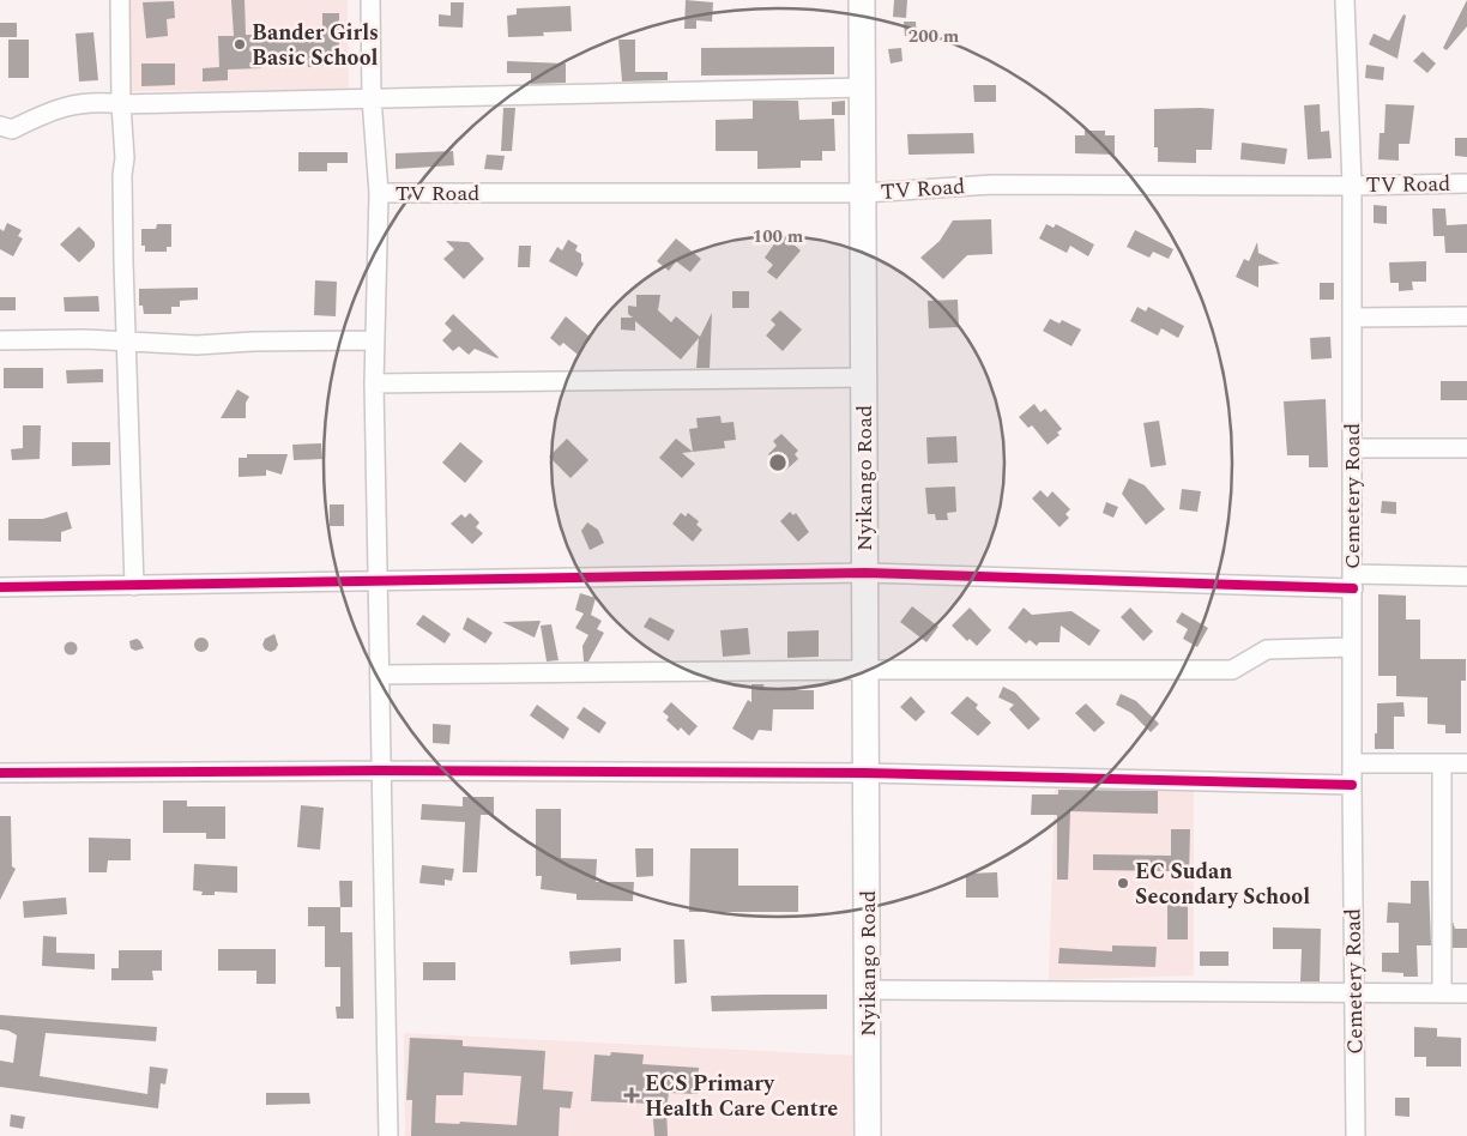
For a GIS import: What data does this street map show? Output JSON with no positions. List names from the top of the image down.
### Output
{
  "streets": {
    "street": ["TV Road", "Nyikango Road", "Cemetery Road"]
  },
  "crossings": [
    ["TV Road", "Nyikango Road"],
    ["TV Road", "Cemetery Road"]
  ],
  "places": {
    "other": ["Bander Girls Basic School", "EC Sudan Secondary School"],
    "health": ["ECS Primary Health Care Centre"]
  },
  "rings": ["200 m", "100 m"]
}
